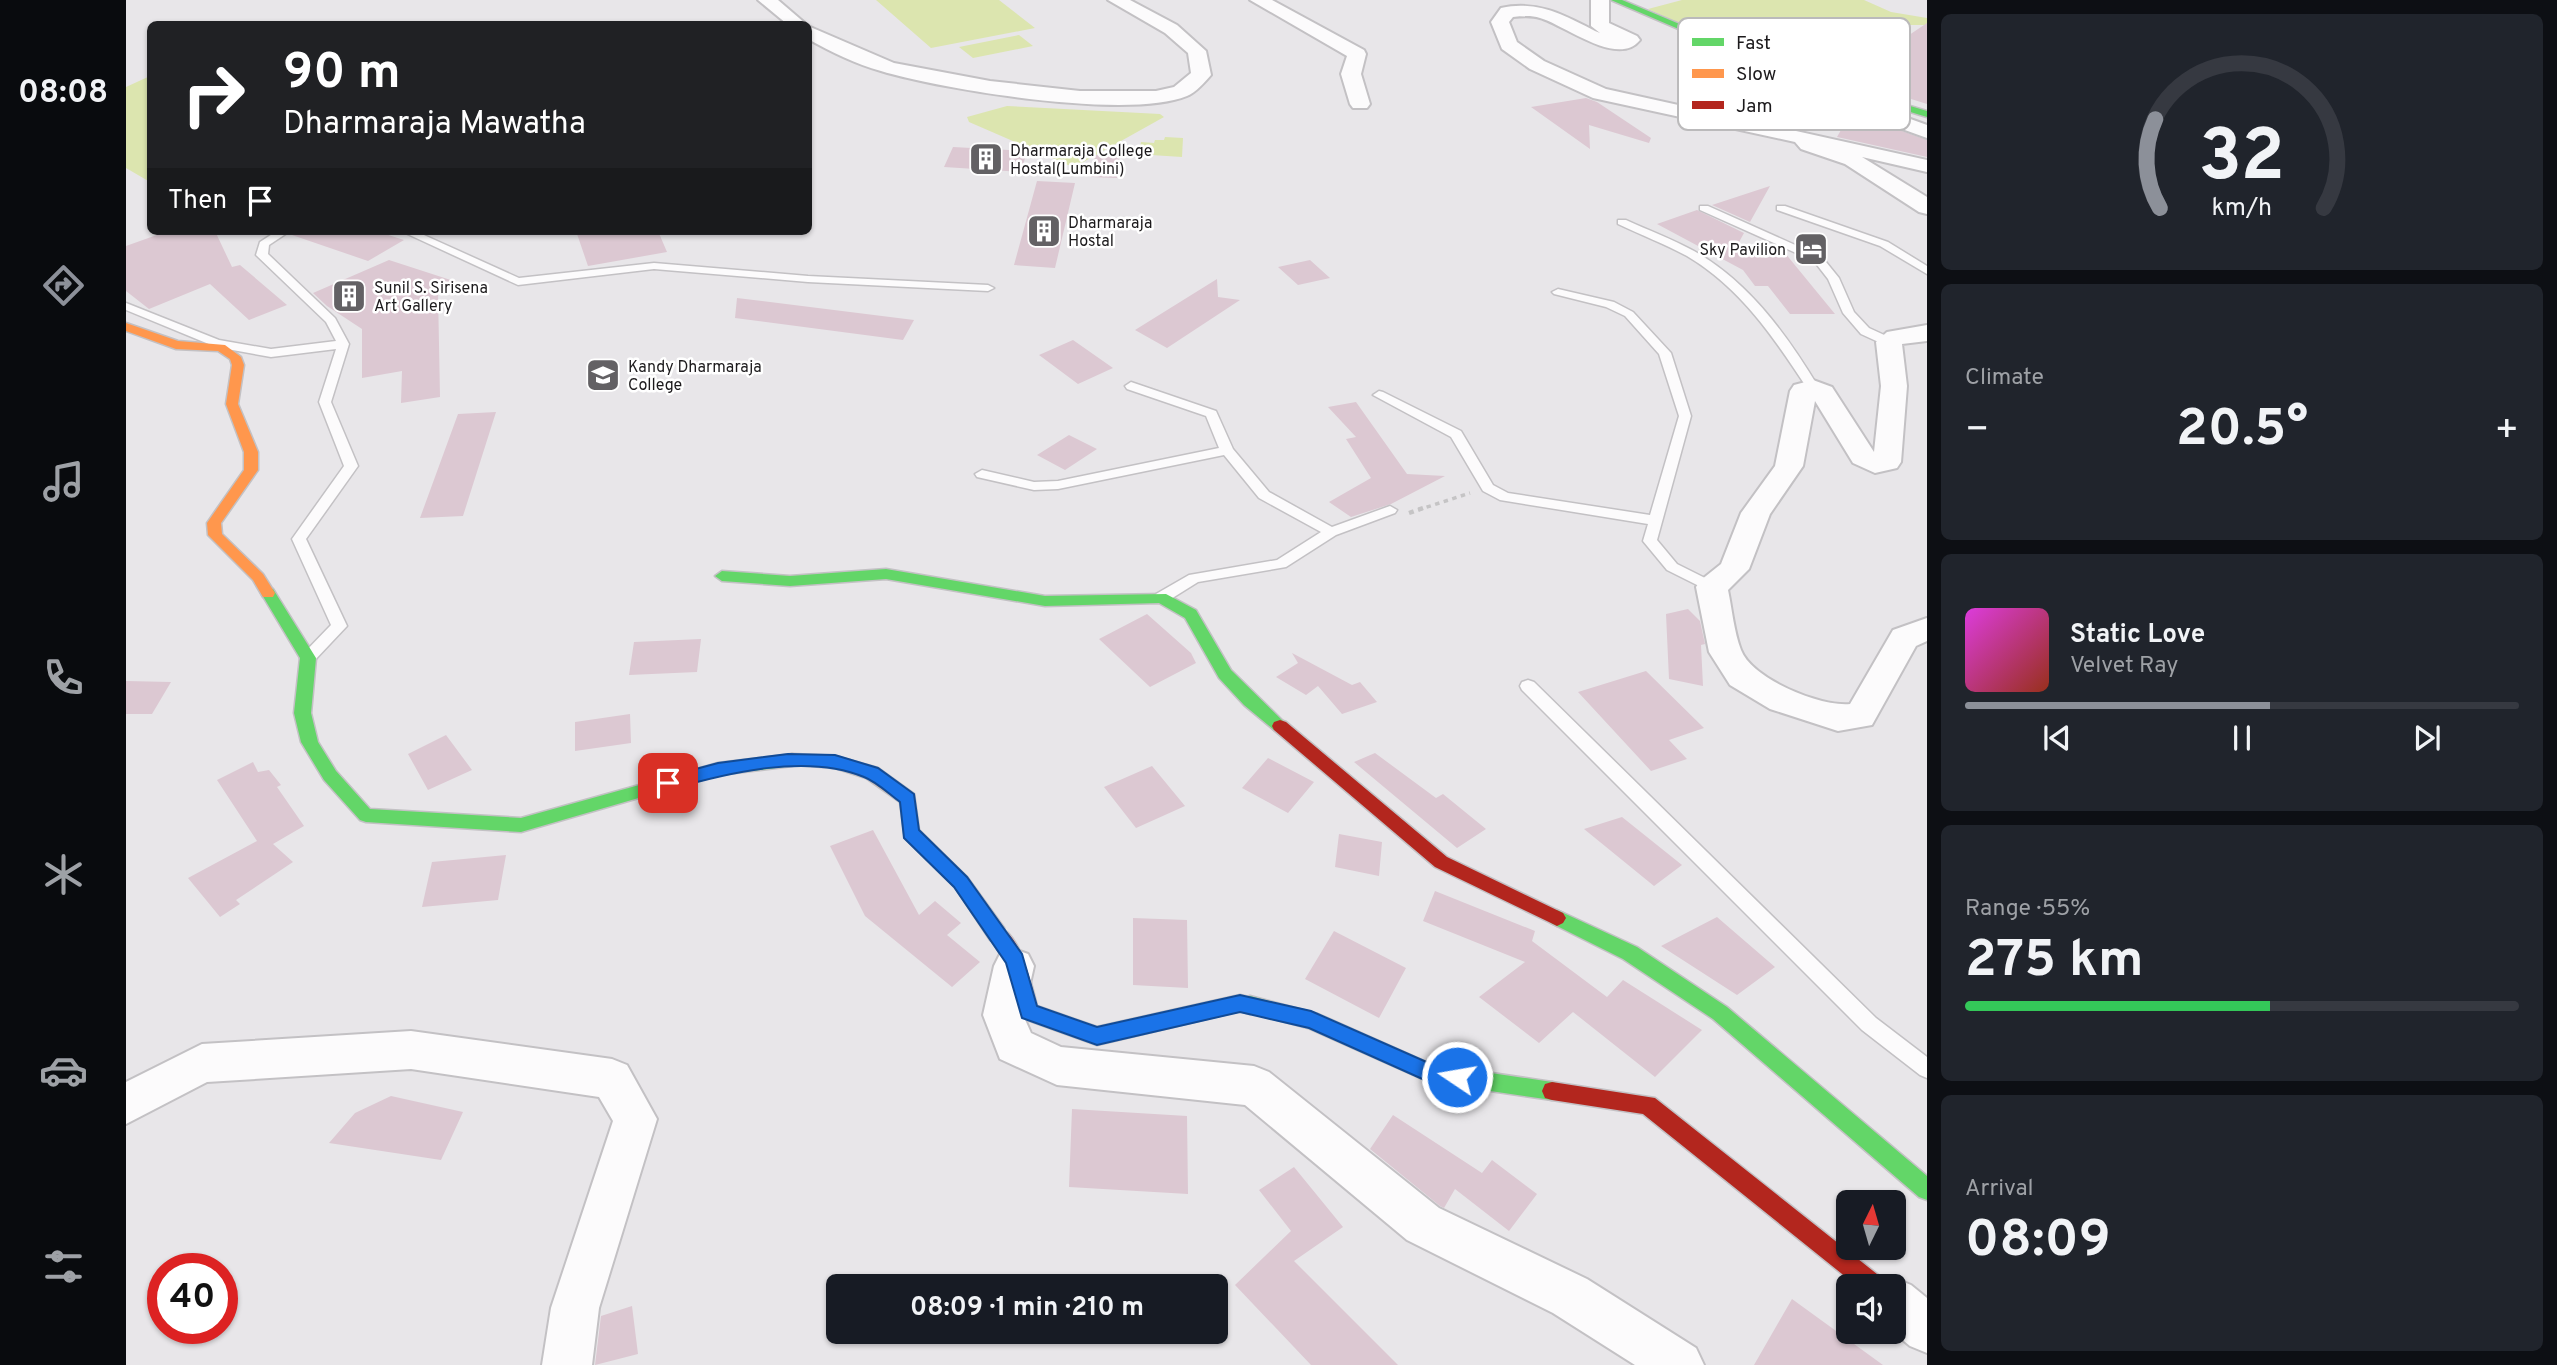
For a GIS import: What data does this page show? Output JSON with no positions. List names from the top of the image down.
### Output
{
  "places": {
    "building": ["Dharmaraja College Hostal(Lumbini)", "Dharmaraja Hostal", "Sunil S. Sirisena Art Gallery"],
    "hotel": ["Sky Pavilion"],
    "school or university": ["Kandy Dharmaraja College"]
  },
  "legend": ["Fast", "Slow", "Jam"],
  "north": "top",
  "page": {
    "tabs": "08:08",
    "turn": ["90 m", "Dharmaraja Mawatha"],
    "then": "Then",
    "tile": [
      "Climate",
      ["Range · 55%", "275 km"],
      ["Arrival", "08:09"]
    ],
    "heat": ["−", "20.5°", "+"],
    "song": ["Static Love", "Velvet Ray"],
    "limit": "40",
    "trip": "08:09 · 1 min · 210 m",
    "gauge": ["32", "km/h"]
  }
}
